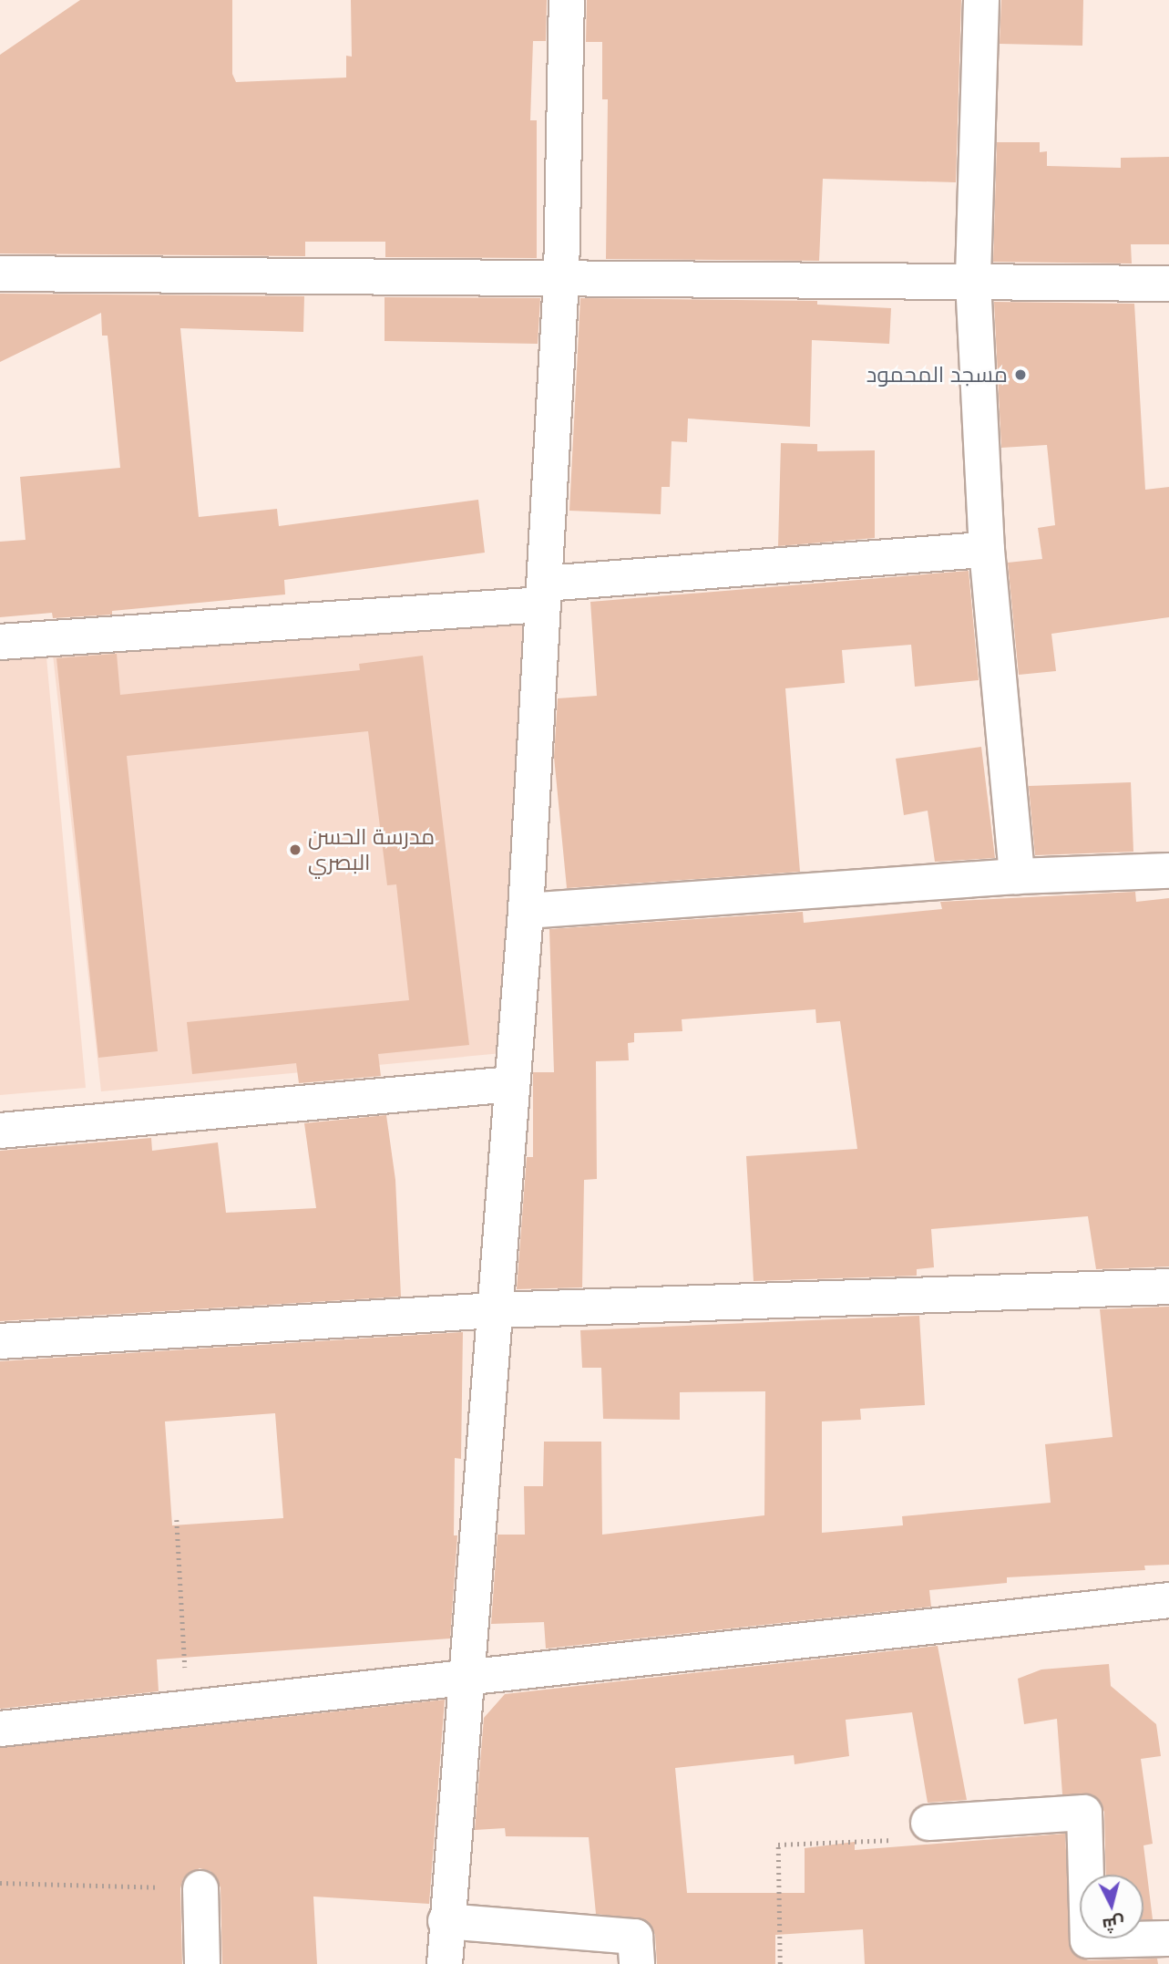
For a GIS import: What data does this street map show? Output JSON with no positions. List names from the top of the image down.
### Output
{
  "places": ["مسجد المحمود", "مدرسة الحسن البصري"],
  "north": "bottom"
}
